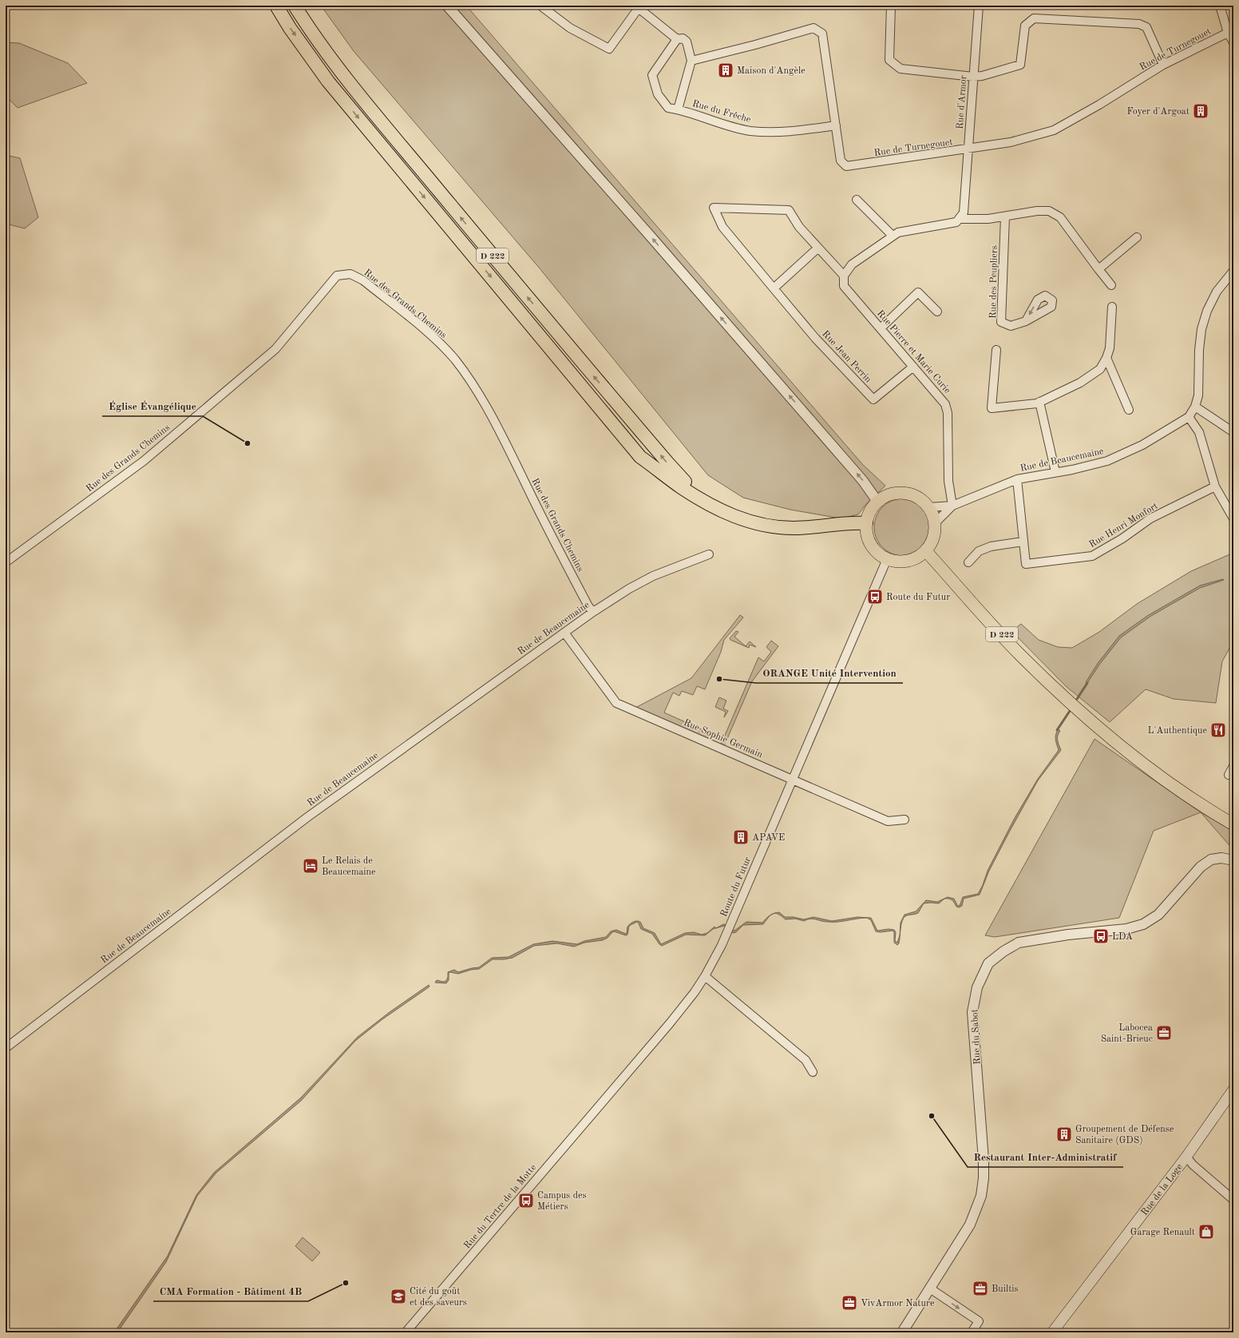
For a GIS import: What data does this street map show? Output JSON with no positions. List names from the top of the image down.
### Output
{
  "streets": {
    "highway": ["D 222"],
    "main road": ["Rue de la Loge"],
    "street": [
      "Rue de Turnegouet",
      "Rue d'Armor",
      "Rue du Frêche",
      "Rue des Peupliers",
      "Rue des Grands Chemins",
      "Rue Pierre et Marie Curie",
      "Rue Jean Perrin",
      "Rue de Beaucemaine",
      "Rue Henri Monfort",
      "Rue Sophie Germain",
      "Route du Futur",
      "Rue du Sabot",
      "Rue du Tertre de la Motte"
    ]
  },
  "crossings": [
    ["Rue de Turnegouet", "Rue d'Armor"],
    ["Rue de Turnegouet", "Rue du Frêche"],
    ["D 222", "Rue de Beaucemaine"],
    ["D 222", "Route du Futur"],
    ["Rue des Grands Chemins", "Rue de Beaucemaine"],
    ["Rue Pierre et Marie Curie", "Rue Jean Perrin"],
    ["Rue Pierre et Marie Curie", "Rue de Beaucemaine"],
    ["Rue de Beaucemaine", "Rue Henri Monfort"],
    ["Rue de Beaucemaine", "Rue Sophie Germain"],
    ["Rue de Beaucemaine", "Route du Futur"],
    ["Rue Sophie Germain", "Route du Futur"],
    ["Route du Futur", "Rue du Tertre de la Motte"]
  ],
  "places": {
    "building": [
      "Maison d'Angèle",
      "Foyer d'Argoat",
      "APAVE",
      "Groupement de Défense Sanitaire (GDS)"
    ],
    "other": [
      "Église Évangélique",
      "ORANGE Unité Intervention",
      "Restaurant Inter-Administratif",
      "CMA Formation - Bâtiment 4B"
    ],
    "bus stop": ["Route du Futur", "LDA", "Campus des Métiers"],
    "restaurant": ["L'Authentique"],
    "hotel": ["Le Relais de Beaucemaine"],
    "office": ["Labocea Saint-Brieuc", "Builtis", "VivArmor Nature"],
    "shop": ["Garage Renault"],
    "school or university": ["Cité du goût et des saveurs"]
  }
}
